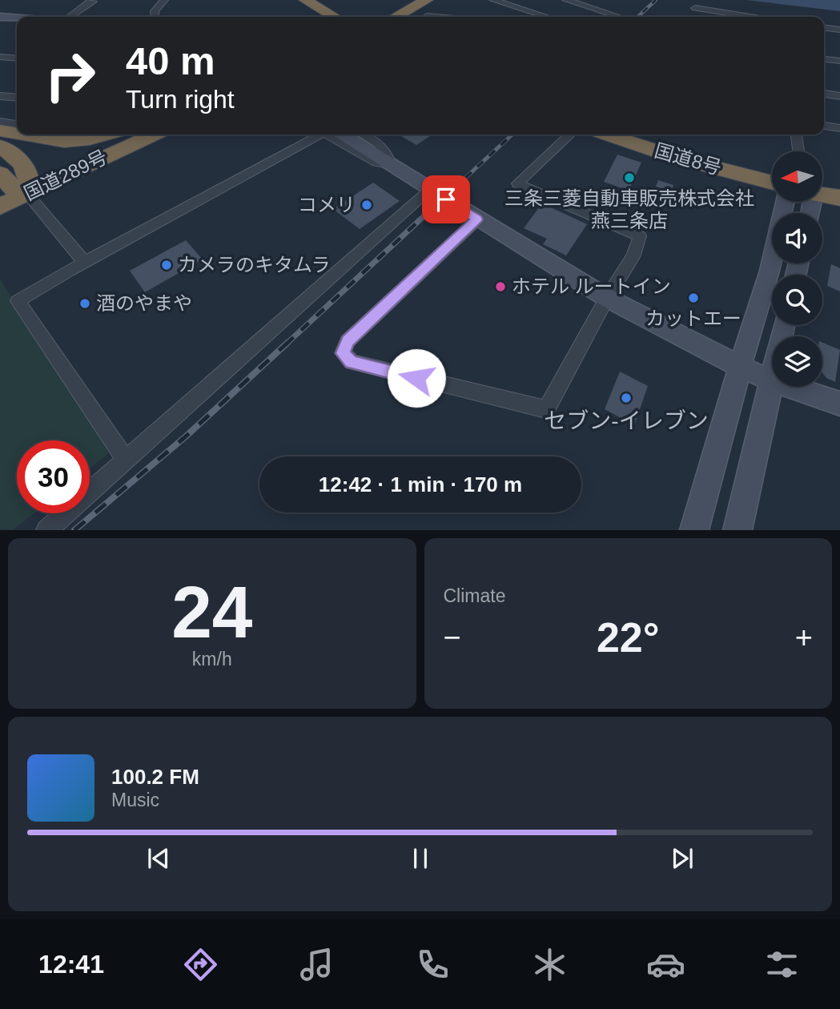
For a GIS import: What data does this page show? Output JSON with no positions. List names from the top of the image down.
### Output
{
  "streets": {
    "highway": ["国道8号", "国道289号"]
  },
  "places": [
    "三条三菱自動車販売株式会社 燕三条店",
    "コメリ",
    "カメラのキタムラ",
    "ホテル ルートイン",
    "カットエー",
    "酒のやまや",
    "セブン-イレブン"
  ],
  "north": "left",
  "page": {
    "turn": ["40 m", "Turn right"],
    "limit": "30",
    "trip": "12:42 · 1 min · 170 m",
    "tile": [
      ["24", "km/h"],
      "Climate"
    ],
    "heat": ["−", "22°", "+"],
    "song": ["100.2 FM", "Music"],
    "tabs": "12:41"
  }
}
